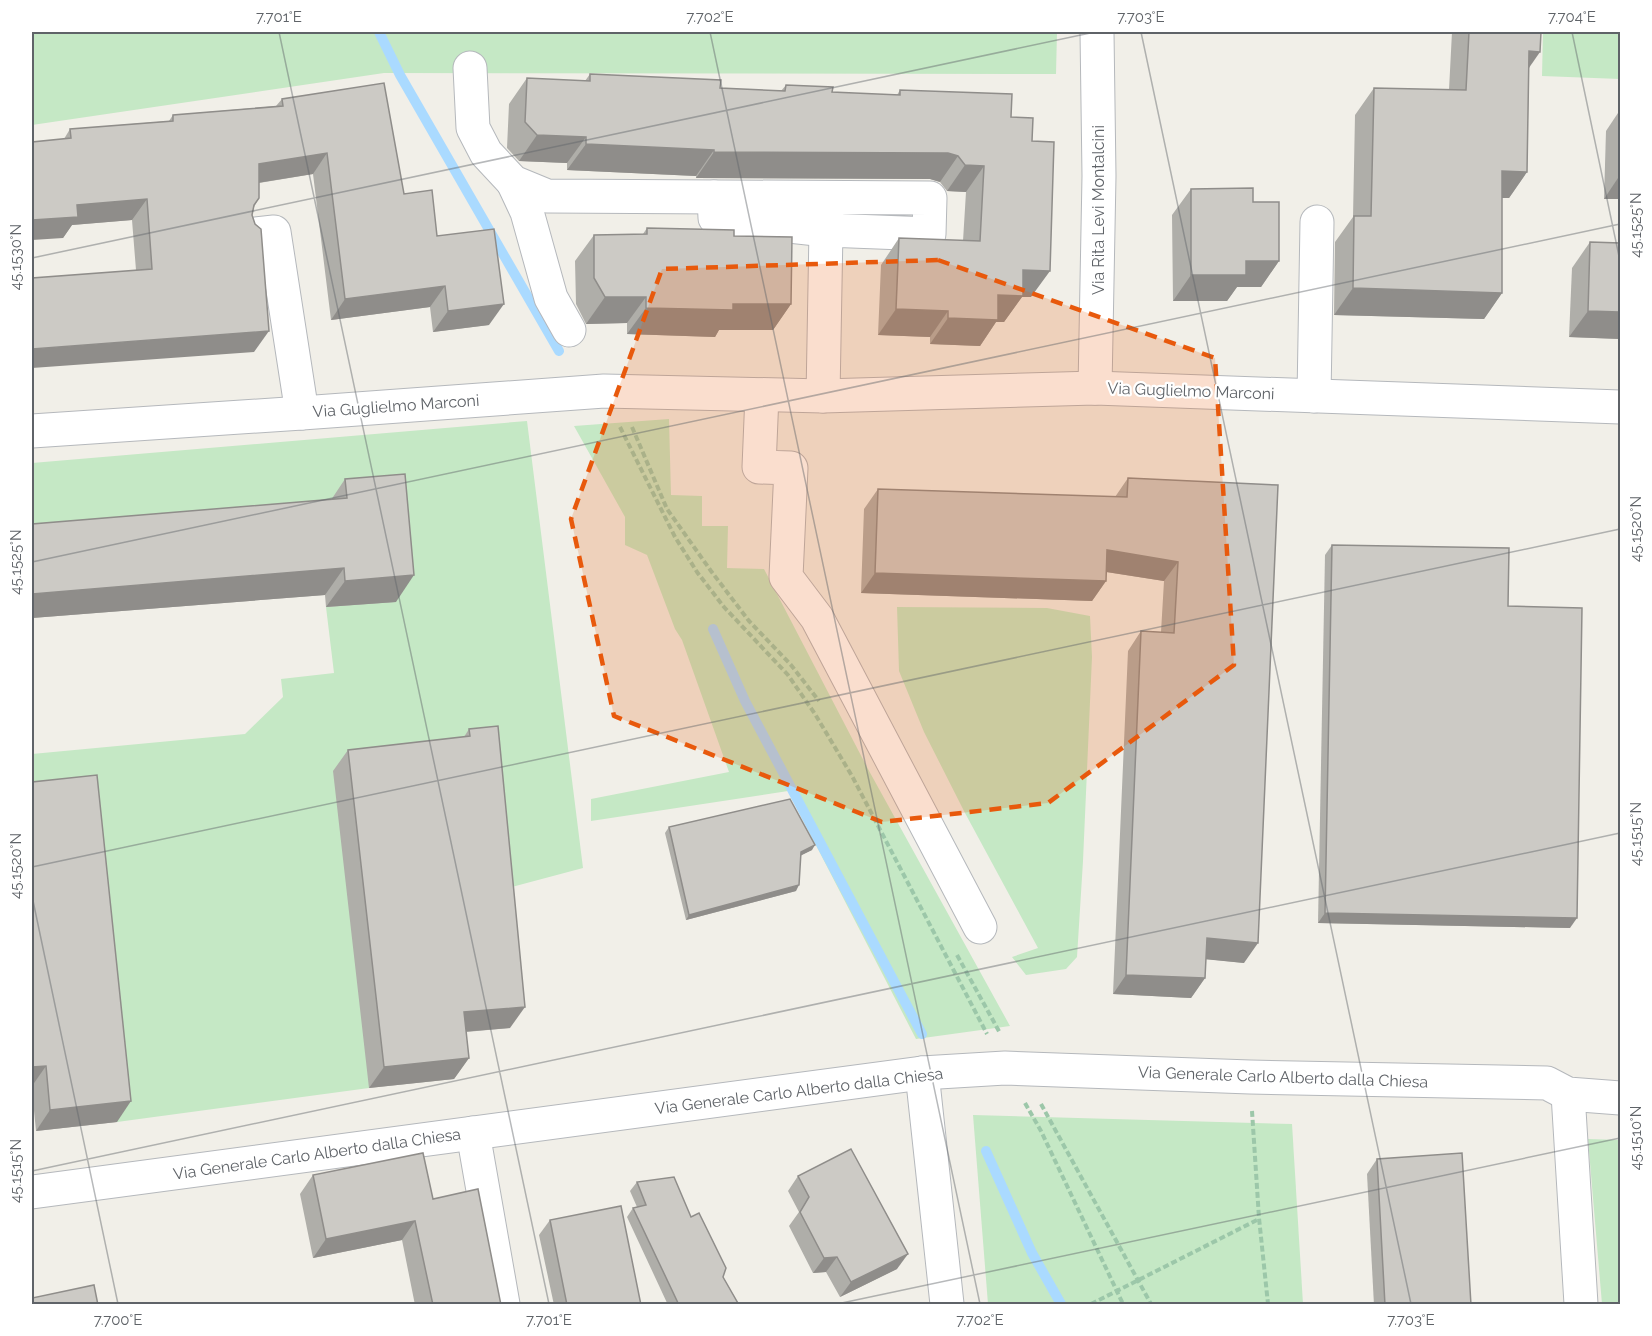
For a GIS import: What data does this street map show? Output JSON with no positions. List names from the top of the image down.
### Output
{
  "streets": {
    "street": ["Via Rita Levi Montalcini", "Via Guglielmo Marconi", "Via Generale Carlo Alberto dalla Chiesa"]
  },
  "crossings": [
    ["Via Rita Levi Montalcini", "Via Guglielmo Marconi"]
  ],
  "coordinates": [
    "7.701°E",
    "7.702°E",
    "7.703°E",
    "7.704°E",
    "45.1525°N",
    "45.1530°N",
    "45.1520°N",
    "45.1515°N",
    "45.1510°N",
    "7.700°E"
  ]
}
